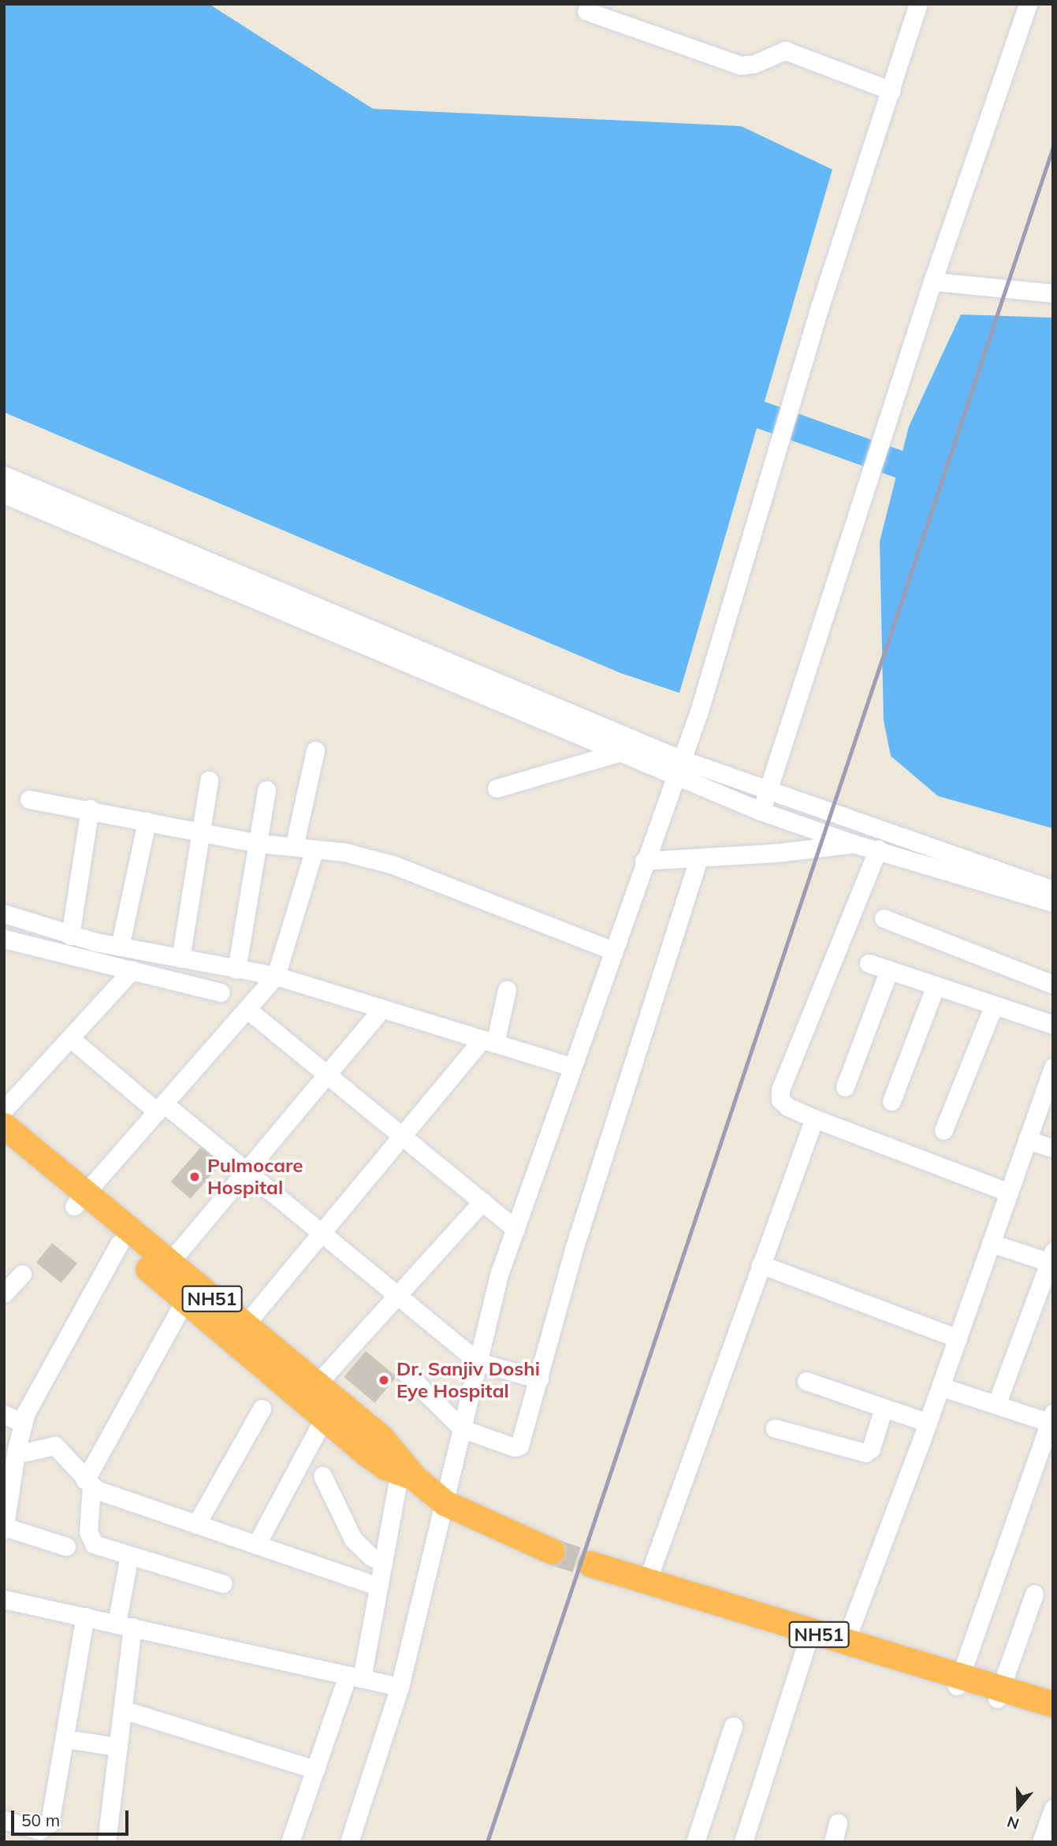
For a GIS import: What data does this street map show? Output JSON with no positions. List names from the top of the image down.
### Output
{
  "streets": {
    "highway": ["NH51"]
  },
  "places": ["Pulmocare Hospital", "Dr. Sanjiv Doshi Eye Hospital"],
  "scale_bar": "50 m",
  "north": "bottom"
}
